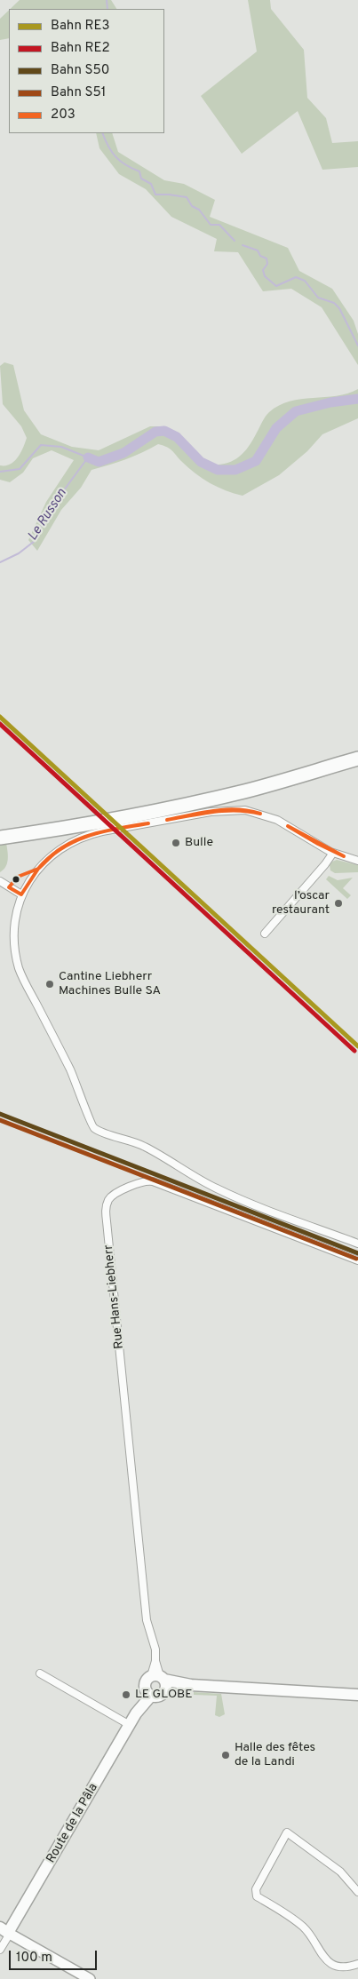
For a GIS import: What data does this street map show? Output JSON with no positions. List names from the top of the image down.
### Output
{
  "streets": {
    "main road": ["Route de la Pâla"],
    "street": ["Rue Hans-Liebherr"]
  },
  "crossings": [
    ["Rue Hans-Liebherr", "Route de la Pâla"]
  ],
  "water": ["Le Russon"],
  "places": [
    "Bulle",
    "l’oscar restaurant",
    "Cantine Liebherr Machines Bulle SA",
    "LE GLOBE",
    "Halle des fêtes de la Landi"
  ],
  "lines": [
    "rail line RE3",
    "rail line RE2",
    "transit line 203",
    "rail line S50",
    "rail line S51"
  ],
  "legend": [
    "Bahn RE3",
    "Bahn RE2",
    "Bahn S50",
    "Bahn S51",
    "203"
  ],
  "scale_bar": "100 m"
}
